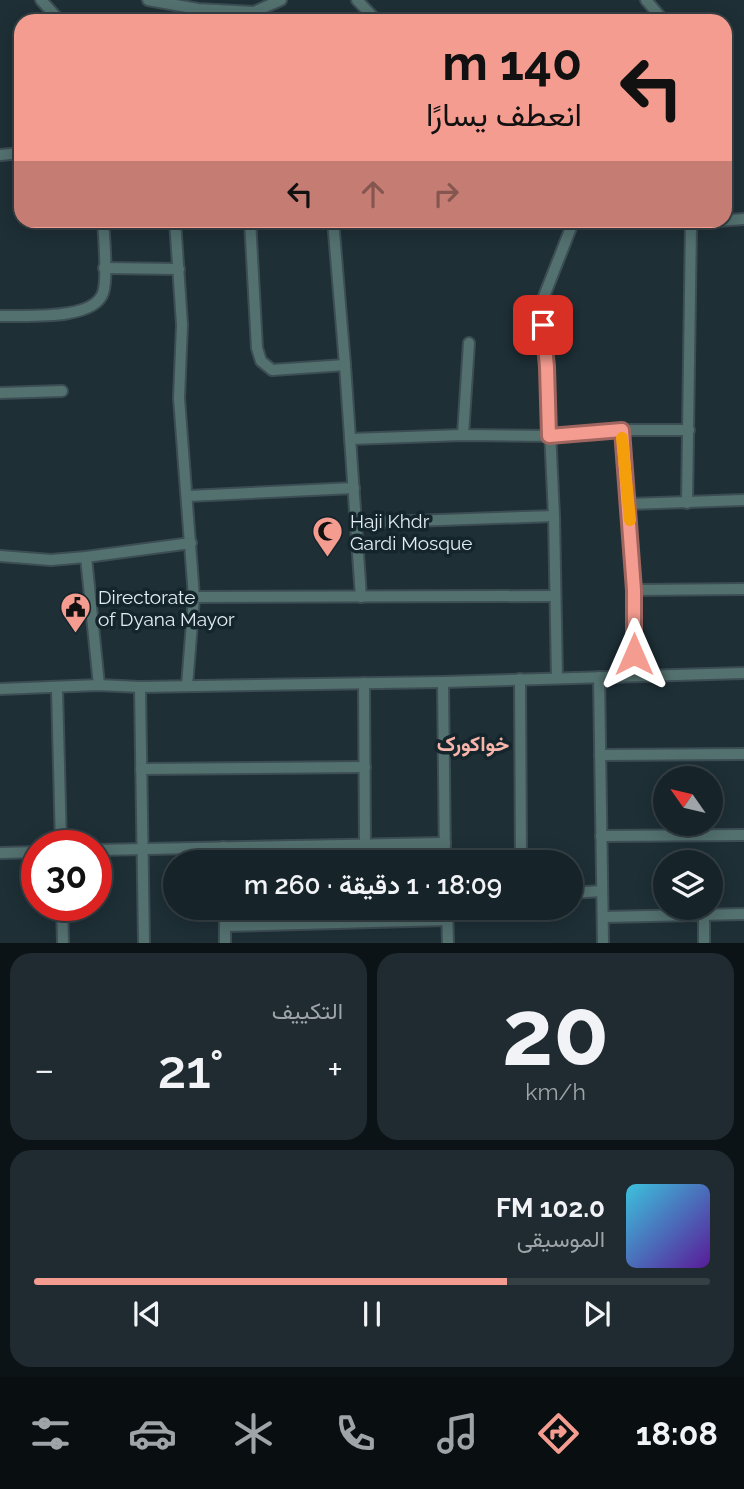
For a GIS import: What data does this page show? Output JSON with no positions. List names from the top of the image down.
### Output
{
  "districts": ["خواکورک"],
  "places": {
    "mosque": ["Haji Khdr Gardi Mosque"],
    "public building": ["Directorate of Dyana Mayor"]
  },
  "north": "top left",
  "page": {
    "turn": ["140 m", "انعطف يسارًا"],
    "limit": "30",
    "trip": "18:09 · 1 دقيقة · 260 m",
    "tile": [
      ["20", "km/h"],
      "التكييف"
    ],
    "heat": ["−", "21°", "+"],
    "song": ["102.0 FM", "الموسيقى"],
    "tabs": "18:08"
  }
}
